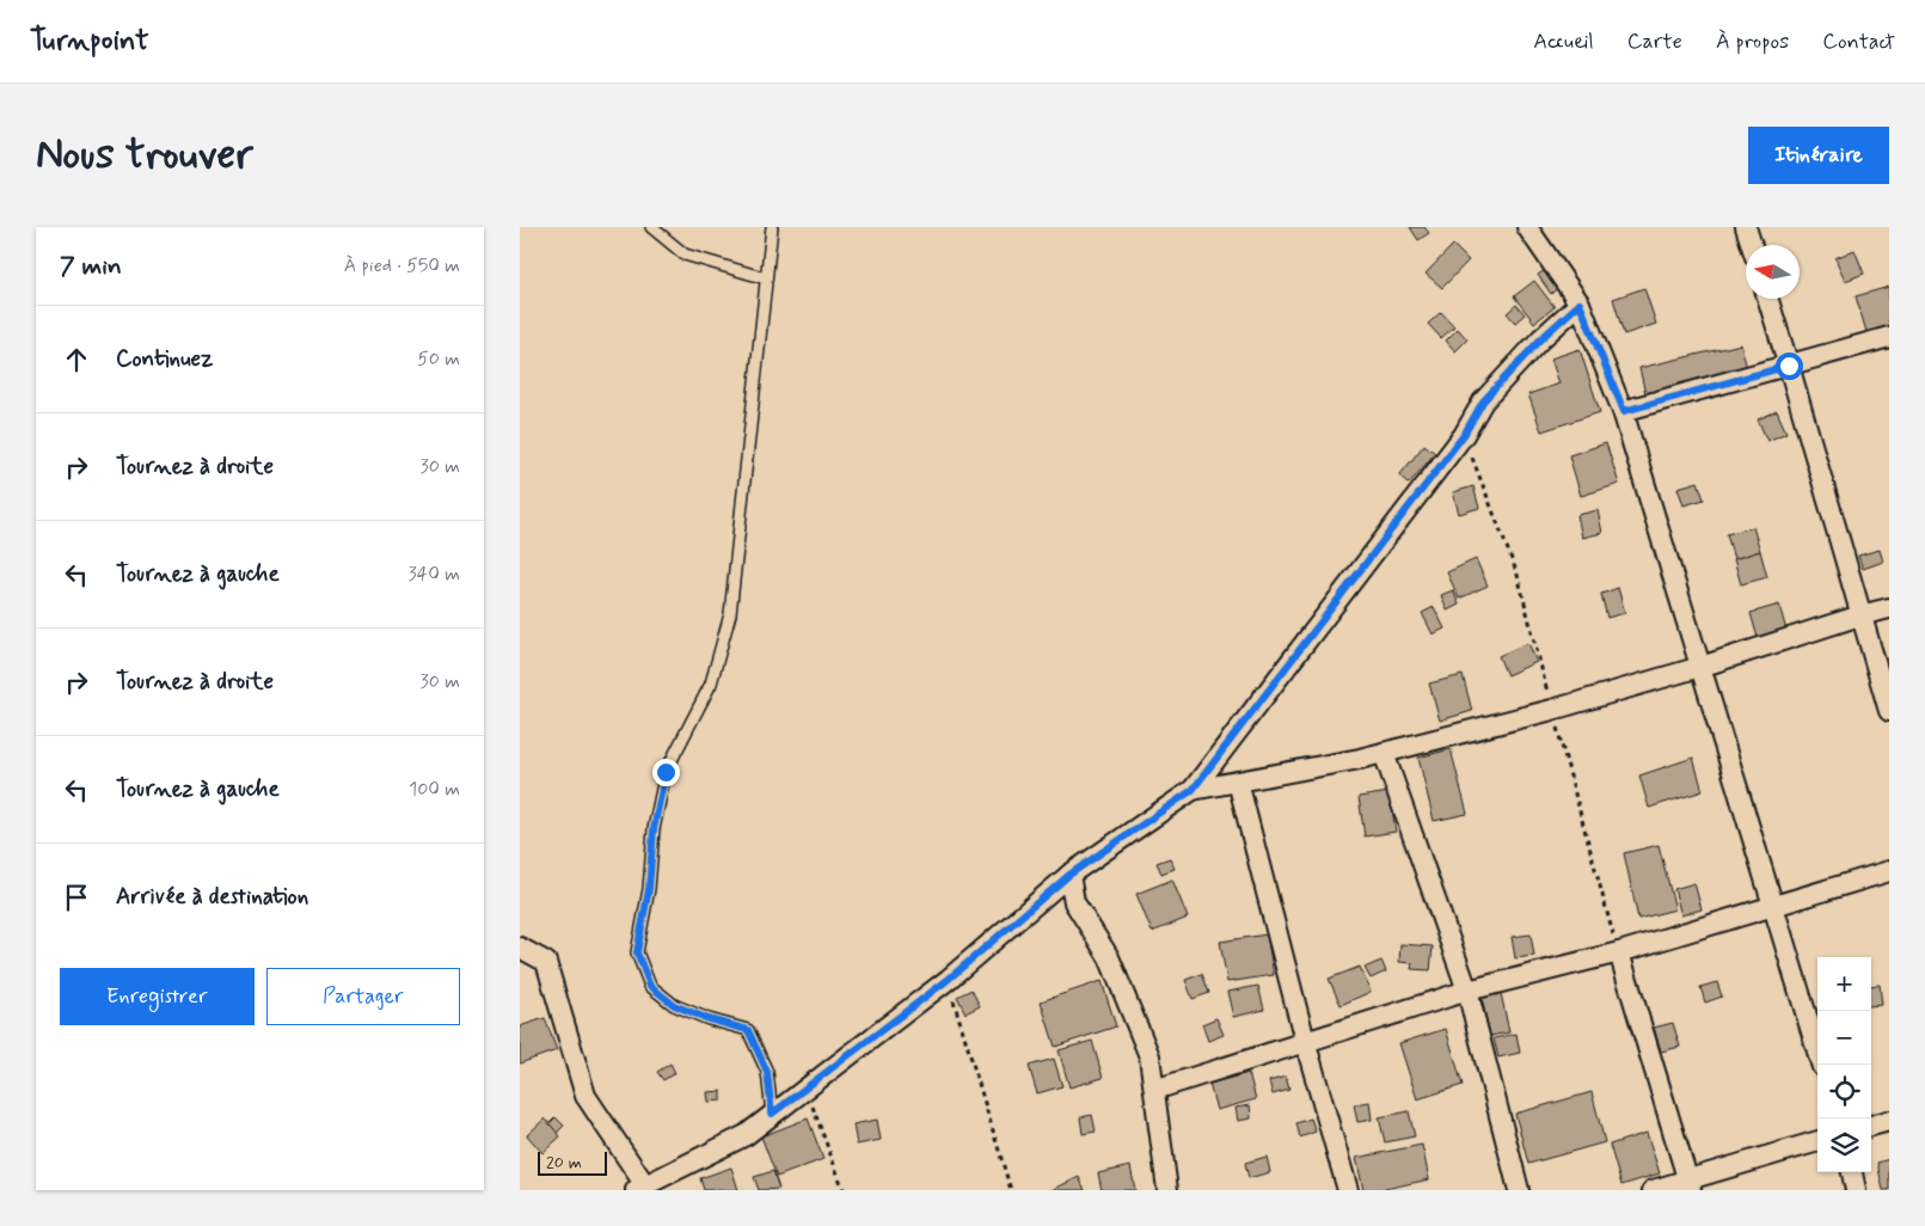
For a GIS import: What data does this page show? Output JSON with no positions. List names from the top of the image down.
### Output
{
  "scale_bar": "20 m",
  "north": "left",
  "page": {
    "header": "Turnpoint",
    "nav": [
      "Accueil",
      "Carte",
      "À propos",
      "Contact"
    ],
    "buttons": [
      "Itinéraire",
      ["Enregistrer", "Partager"]
    ],
    "title": "Nous trouver",
    "heading": ["7 min", "À pied · 550 m"],
    "list": [
      ["Continuez", "50 m"],
      ["Tournez à droite", "30 m"],
      ["Tournez à gauche", "340 m"],
      ["Tournez à droite", "30 m"],
      ["Tournez à gauche", "100 m"],
      "Arrivée à destination"
    ],
    "map_buttons": ["+", "−"],
    "scale": "20 m"
  }
}
